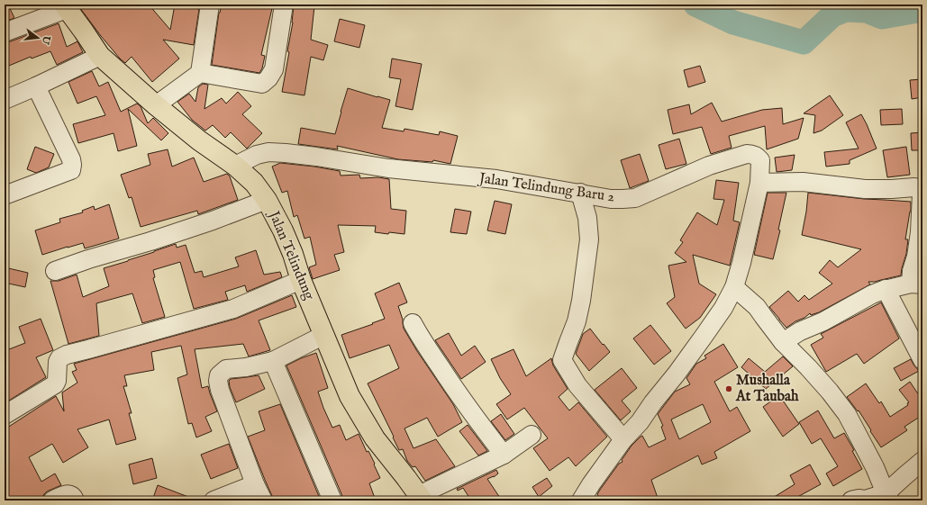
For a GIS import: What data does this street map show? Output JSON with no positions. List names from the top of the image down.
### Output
{
  "streets": {
    "main road": ["Jalan Telindung"],
    "street": ["Jalan Telindung Baru 2"]
  },
  "crossings": [
    ["Jalan Telindung Baru 2", "Jalan Telindung"]
  ],
  "places": ["Mushalla At Taubah"],
  "north": "right"
}
